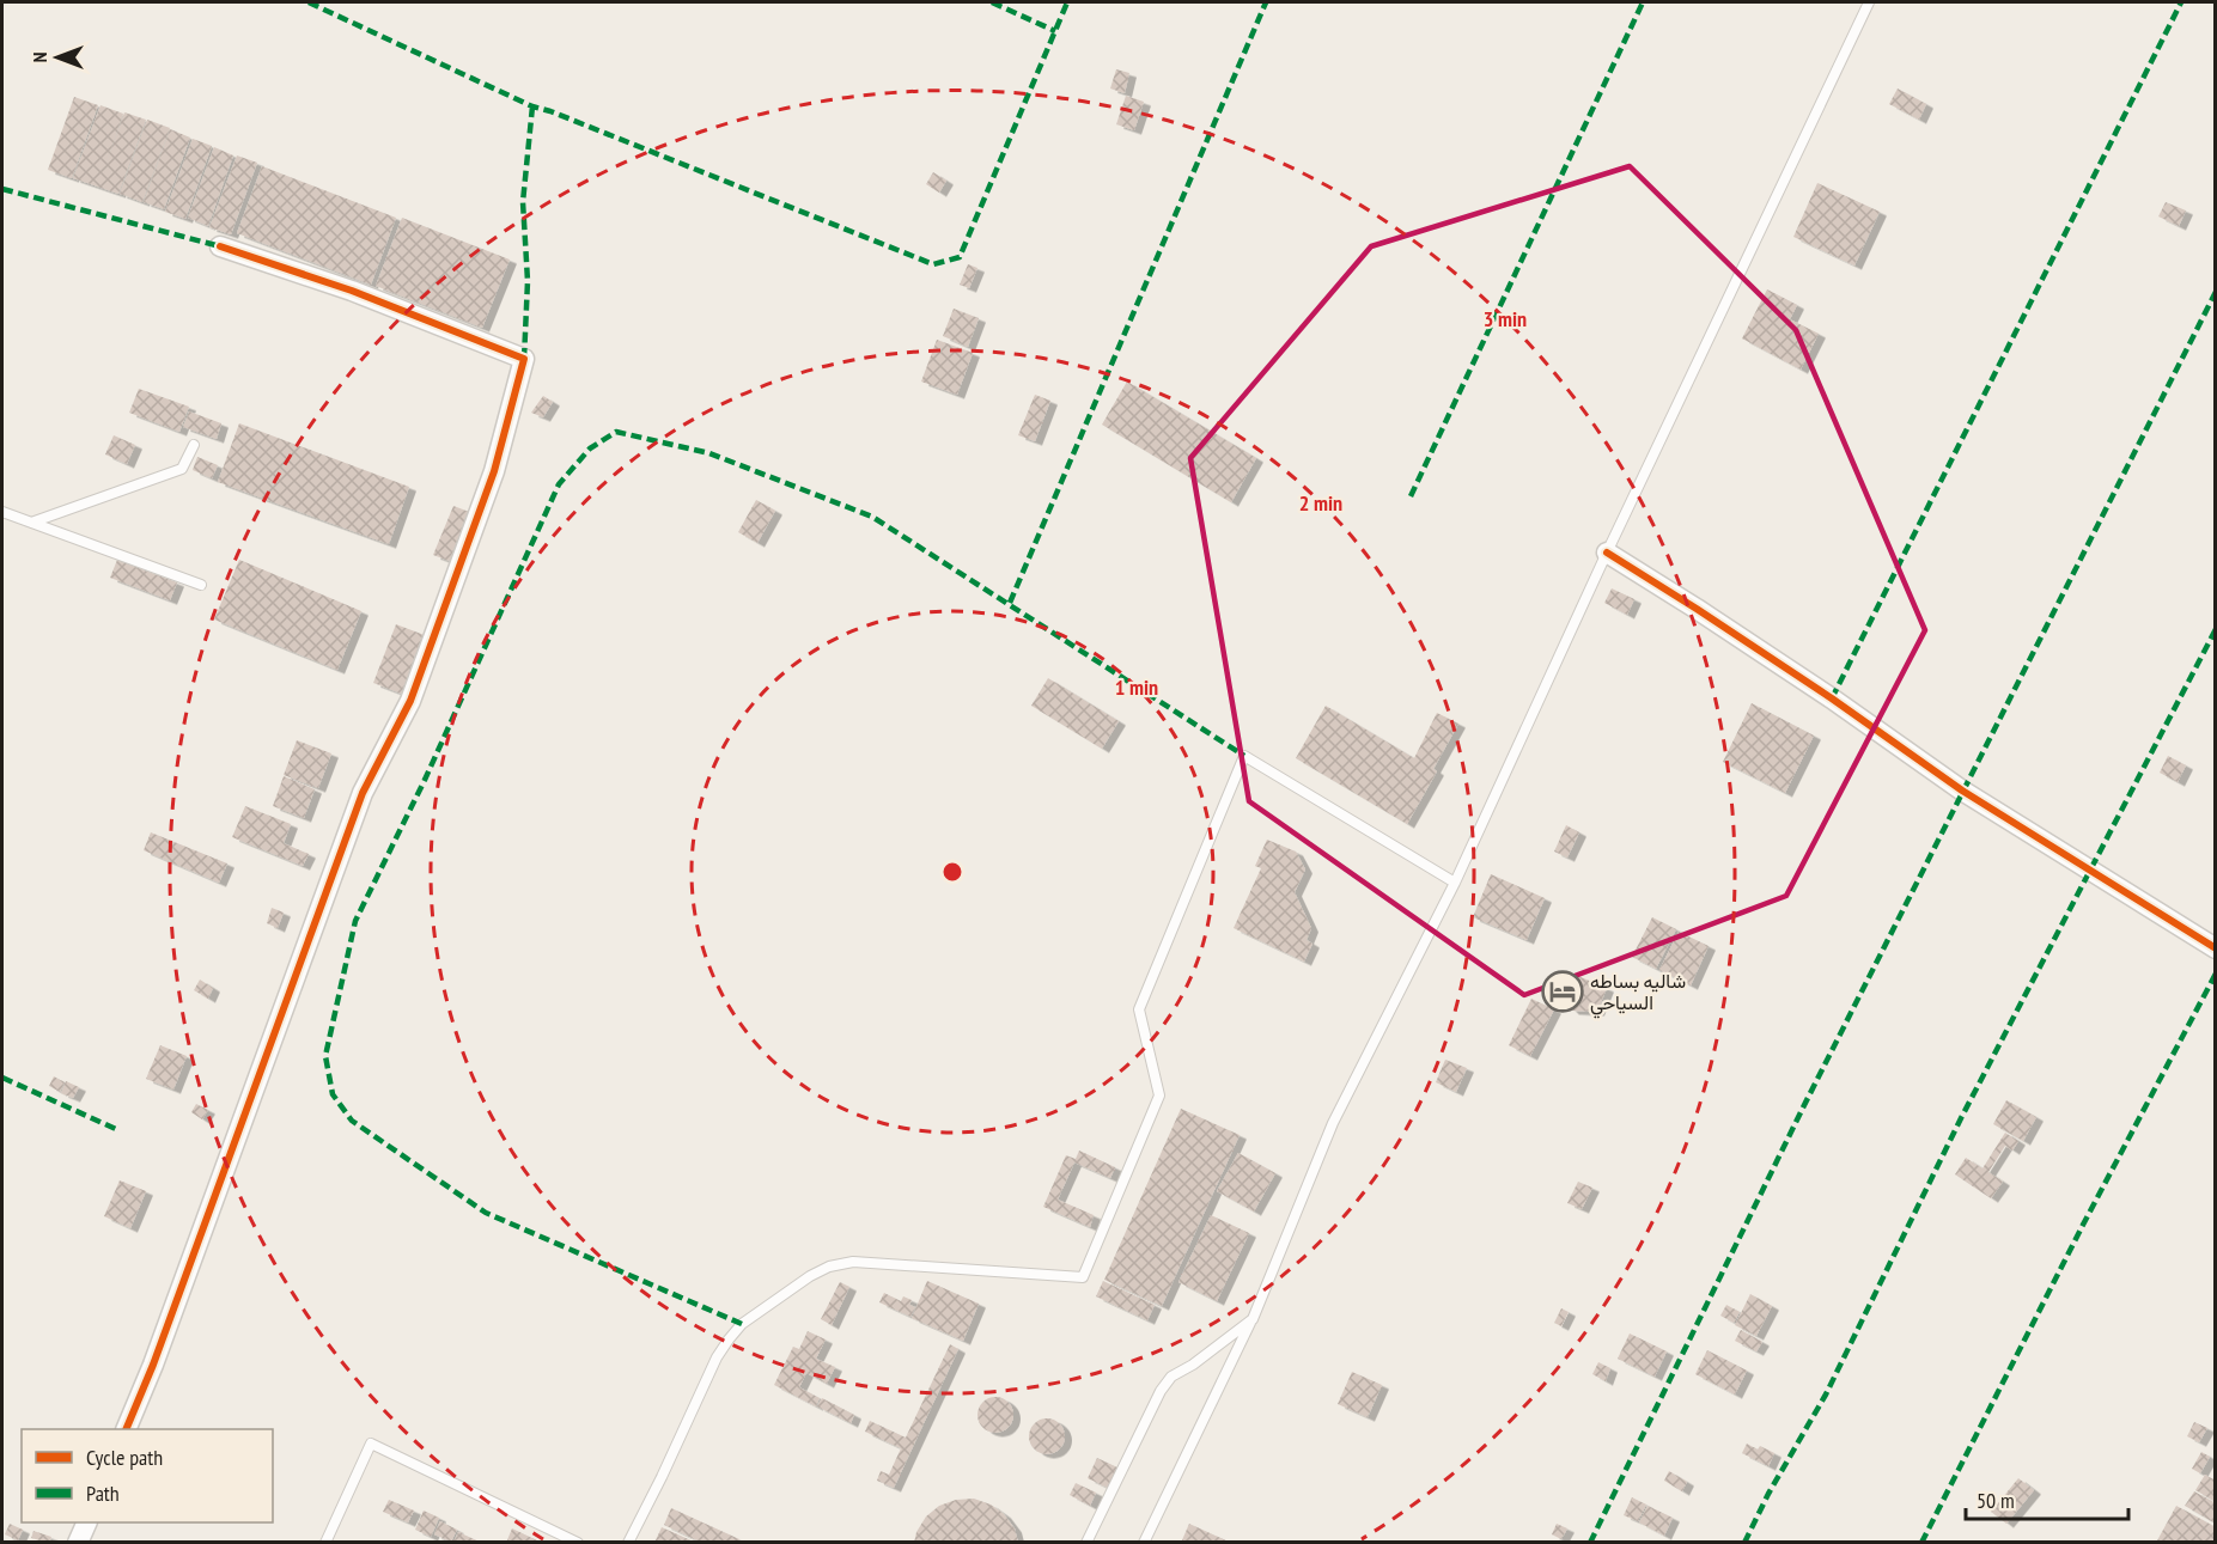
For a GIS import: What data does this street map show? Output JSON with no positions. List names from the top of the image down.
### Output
{
  "places": {
    "hotel": ["شاليه بساطه السياحي"]
  },
  "legend": ["Cycle path", "Path"],
  "scale_bar": "50 m",
  "north": "left",
  "rings": ["3 min", "2 min", "1 min"]
}
